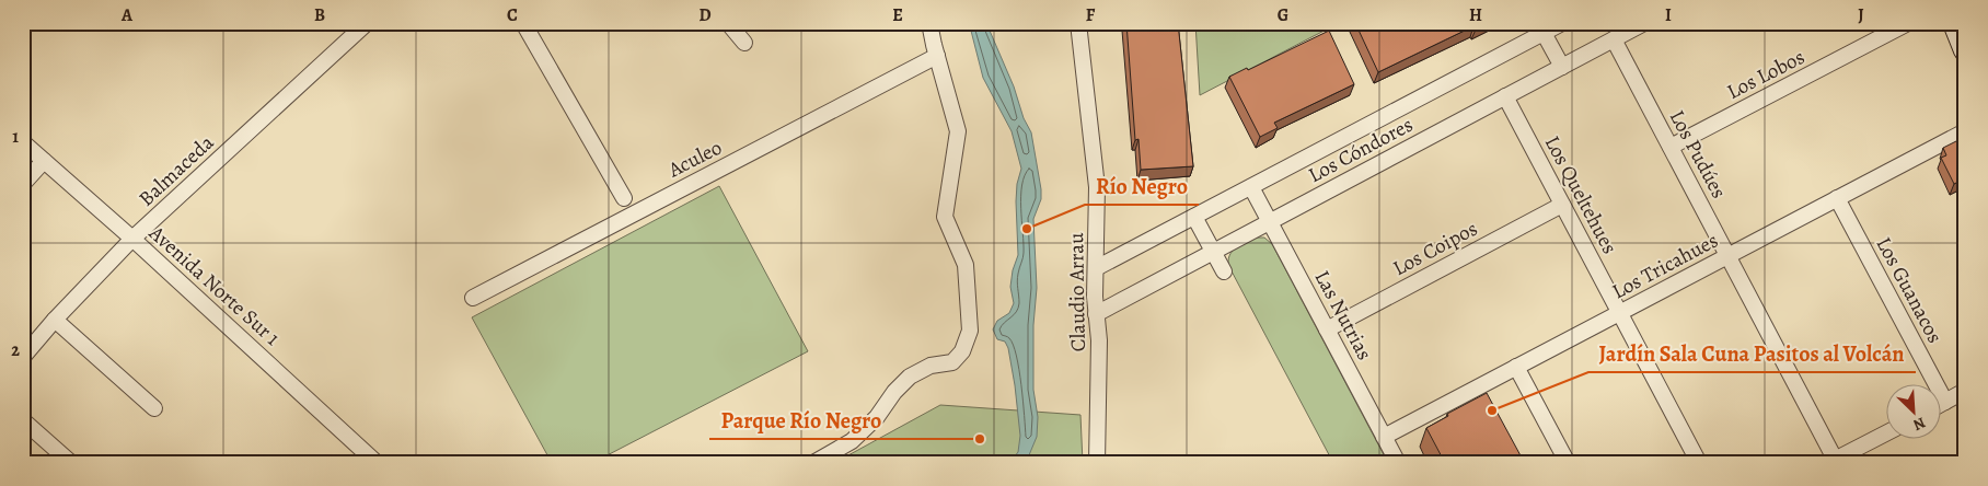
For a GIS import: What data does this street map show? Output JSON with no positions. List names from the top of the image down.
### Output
{
  "streets": {
    "street": [
      "Los Lobos",
      "Los Cóndores",
      "Los Pudúes",
      "Aculeo",
      "Balmaceda",
      "Los Queltehues",
      "Los Coipos",
      "Los Tricahues",
      "Avenida Norte Sur 1",
      "Los Guanacos",
      "Claudio Arrau",
      "Las Nutrias"
    ]
  },
  "crossings": [
    ["Los Lobos", "Los Pudúes"],
    ["Los Cóndores", "Los Pudúes"],
    ["Los Cóndores", "Los Queltehues"],
    ["Los Cóndores", "Claudio Arrau"],
    ["Los Cóndores", "Las Nutrias"],
    ["Los Pudúes", "Los Tricahues"],
    ["Balmaceda", "Avenida Norte Sur 1"],
    ["Los Queltehues", "Los Coipos"],
    ["Los Queltehues", "Los Tricahues"],
    ["Los Coipos", "Las Nutrias"],
    ["Los Tricahues", "Los Guanacos"],
    ["Los Tricahues", "Las Nutrias"]
  ],
  "places": ["Río Negro", "Jardín Sala Cuna Pasitos al Volcán", "Parque Río Negro"],
  "north": "bottom right",
  "grid": {
    "columns": [
      "A",
      "B",
      "C",
      "D",
      "E",
      "F",
      "G",
      "H",
      "I",
      "J"
    ],
    "rows": ["1", "2"]
  }
}
